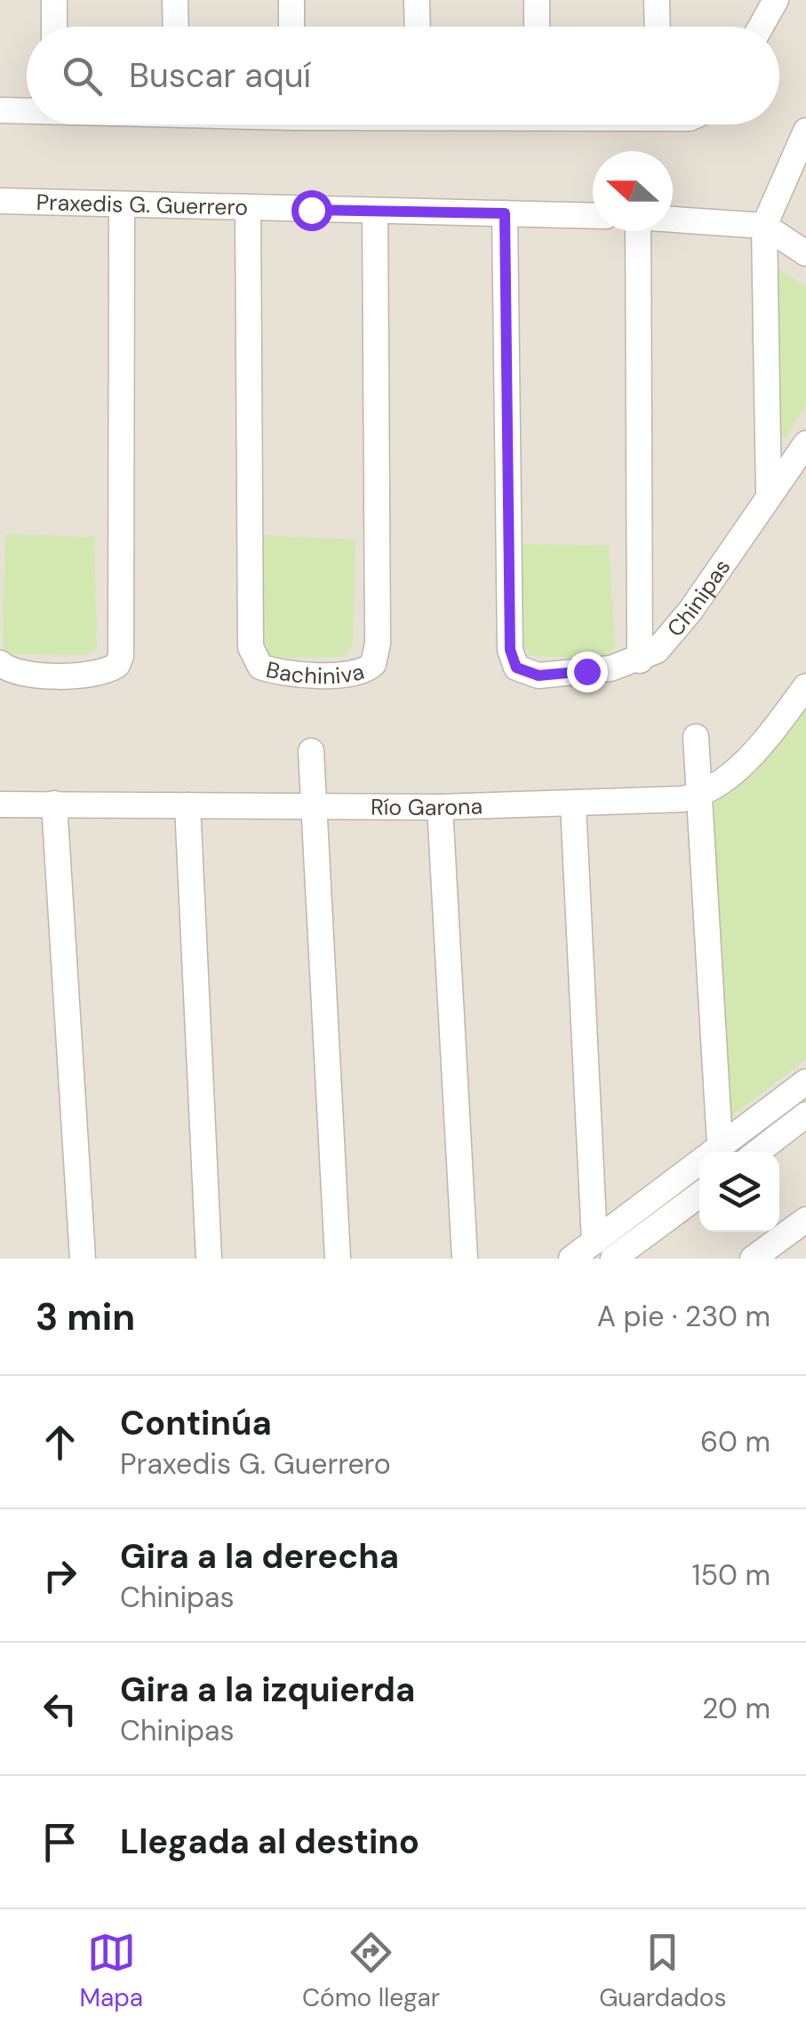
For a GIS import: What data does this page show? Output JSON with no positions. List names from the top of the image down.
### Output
{
  "streets": {
    "street": [
      "Praxedis G. Guerrero",
      "Chinipas",
      "Bachiniva",
      "Río Garona"
    ]
  },
  "crossings": [
    ["Praxedis G. Guerrero", "Chinipas"],
    ["Praxedis G. Guerrero", "Bachiniva"]
  ],
  "north": "left",
  "page": {
    "search": "Buscar aquí",
    "heading": ["3 min", "A pie · 230 m"],
    "list": [
      ["Continúa", "Praxedis G. Guerrero", "60 m"],
      ["Gira a la derecha", "Chinipas", "150 m"],
      ["Gira a la izquierda", "Chinipas", "20 m"],
      "Llegada al destino"
    ],
    "nav": ["Mapa", "Cómo llegar", "Guardados"]
  }
}
